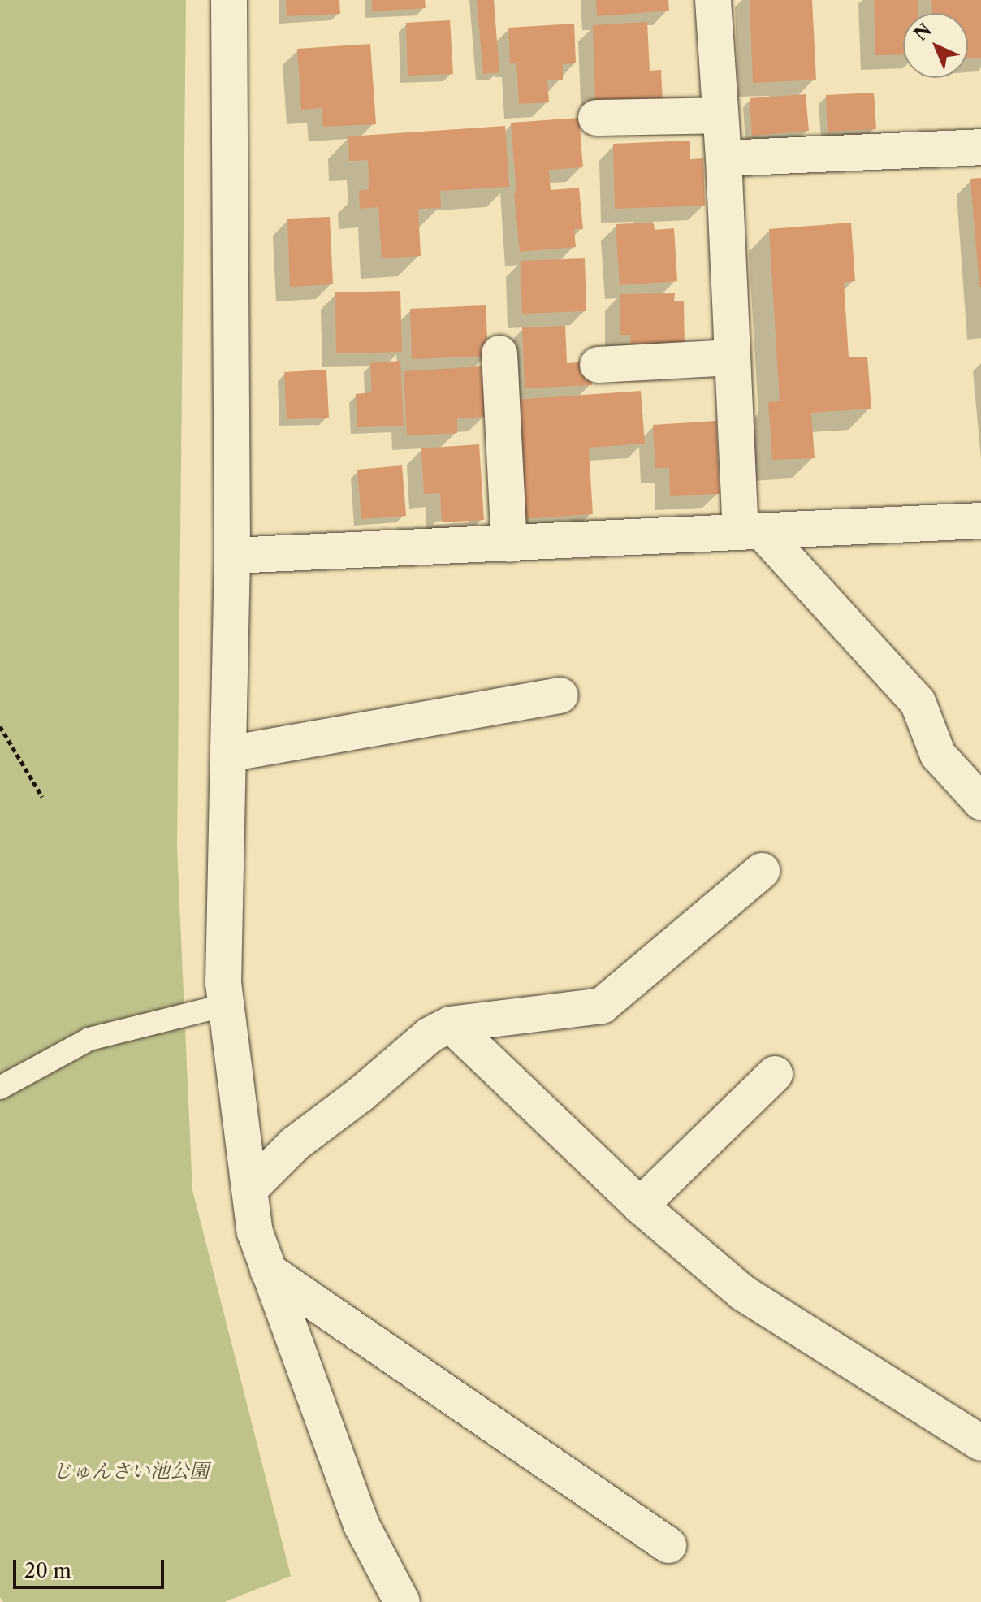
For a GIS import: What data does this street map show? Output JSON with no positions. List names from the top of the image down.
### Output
{
  "parks": ["じゅんさい池公園"],
  "scale_bar": "20 m",
  "north": "top left"
}
